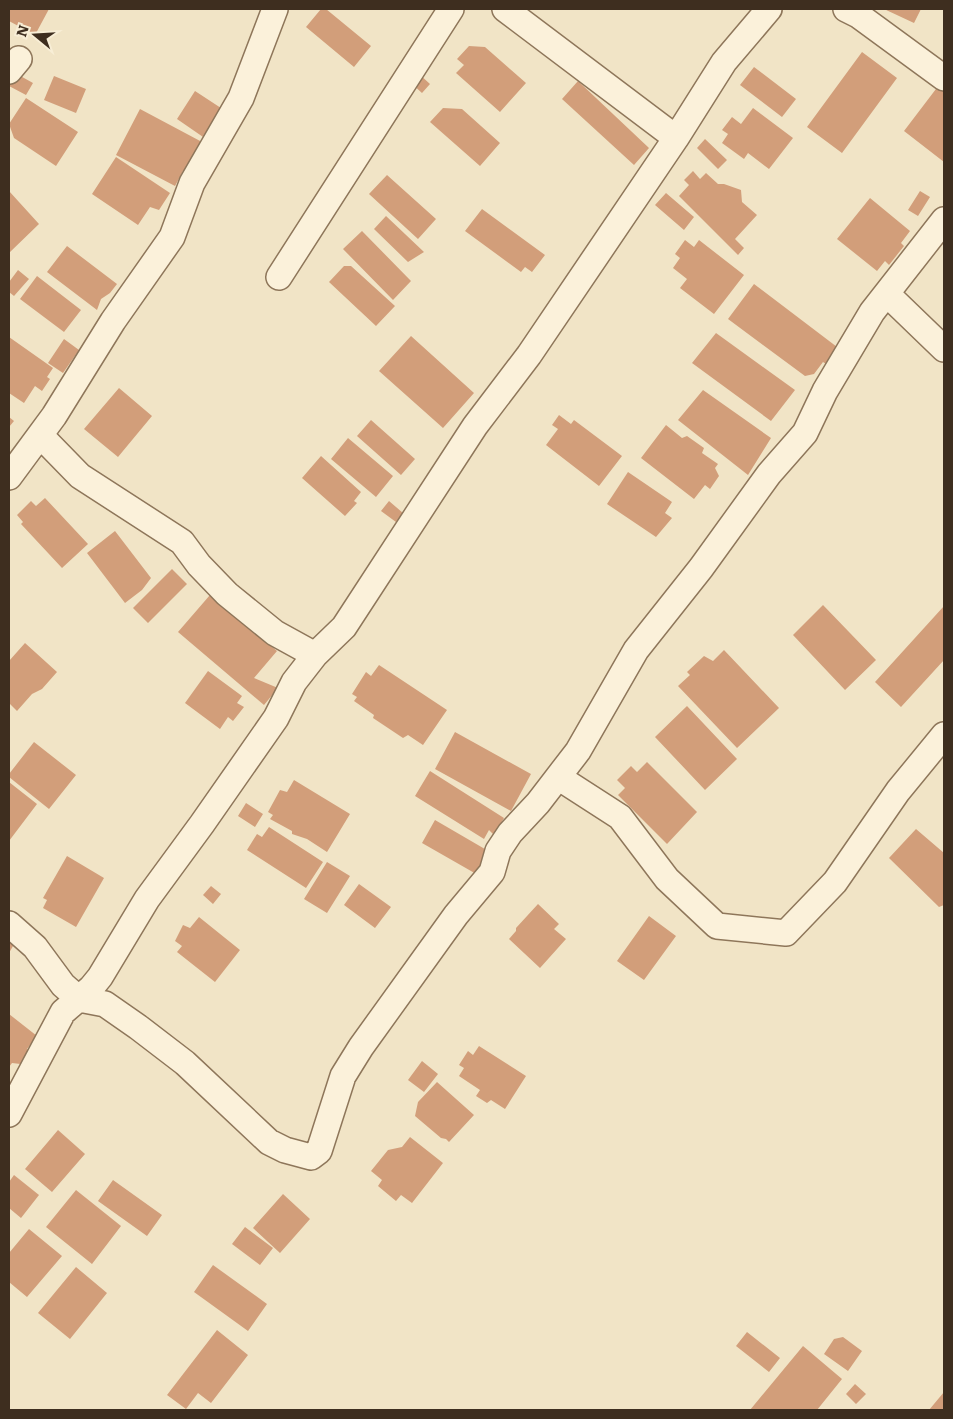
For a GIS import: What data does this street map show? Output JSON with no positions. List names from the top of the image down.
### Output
{
  "north": "left"
}
